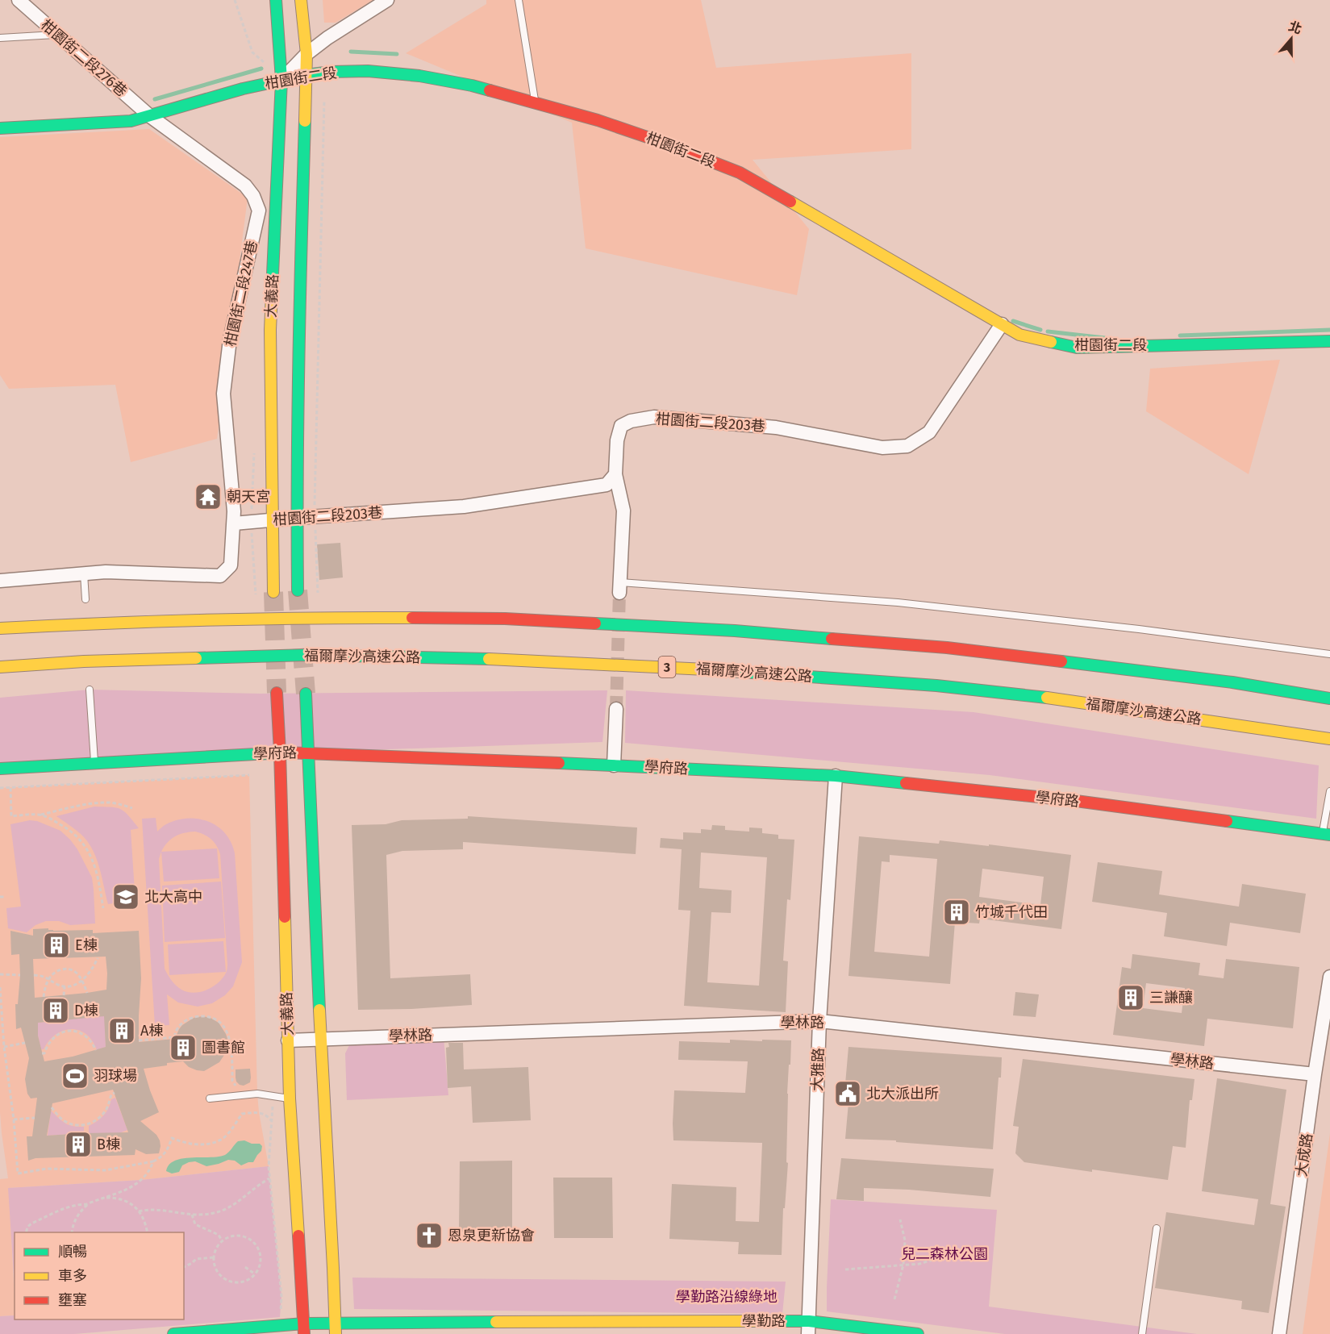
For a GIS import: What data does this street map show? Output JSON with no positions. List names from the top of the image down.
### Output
{
  "streets": {
    "main road": [
      "柑園街二段",
      "大義路",
      "福爾摩沙高速公路",
      "3",
      "學府路",
      "學勤路"
    ],
    "street": [
      "柑園街二段276巷",
      "柑園街二段247巷",
      "柑園街二段203巷",
      "學林路",
      "大雅路",
      "大成路"
    ]
  },
  "crossings": [
    ["柑園街二段276巷", "柑園街二段"],
    ["柑園街二段276巷", "柑園街二段247巷"],
    ["柑園街二段", "柑園街二段247巷"],
    ["柑園街二段", "大義路"],
    ["柑園街二段", "柑園街二段203巷"],
    ["柑園街二段247巷", "柑園街二段203巷"],
    ["大義路", "柑園街二段203巷"],
    ["大義路", "學府路"],
    ["大義路", "學林路"],
    ["大義路", "學勤路"],
    ["學府路", "大雅路"],
    ["學林路", "大雅路"],
    ["學林路", "大成路"],
    ["大雅路", "學勤路"]
  ],
  "parks": ["兒二森林公園", "學勤路沿線綠地"],
  "places": {
    "temple": ["朝天宮"],
    "school or university": ["北大高中"],
    "building": [
      "竹城千代田",
      "E棟",
      "三謙釀",
      "D棟",
      "A棟",
      "圖書館",
      "B棟"
    ],
    "sports": ["羽球場"],
    "public building": ["北大派出所"],
    "church": ["恩泉更新協會"]
  },
  "legend": ["順暢", "車多", "壅塞"],
  "north": "top"
}
